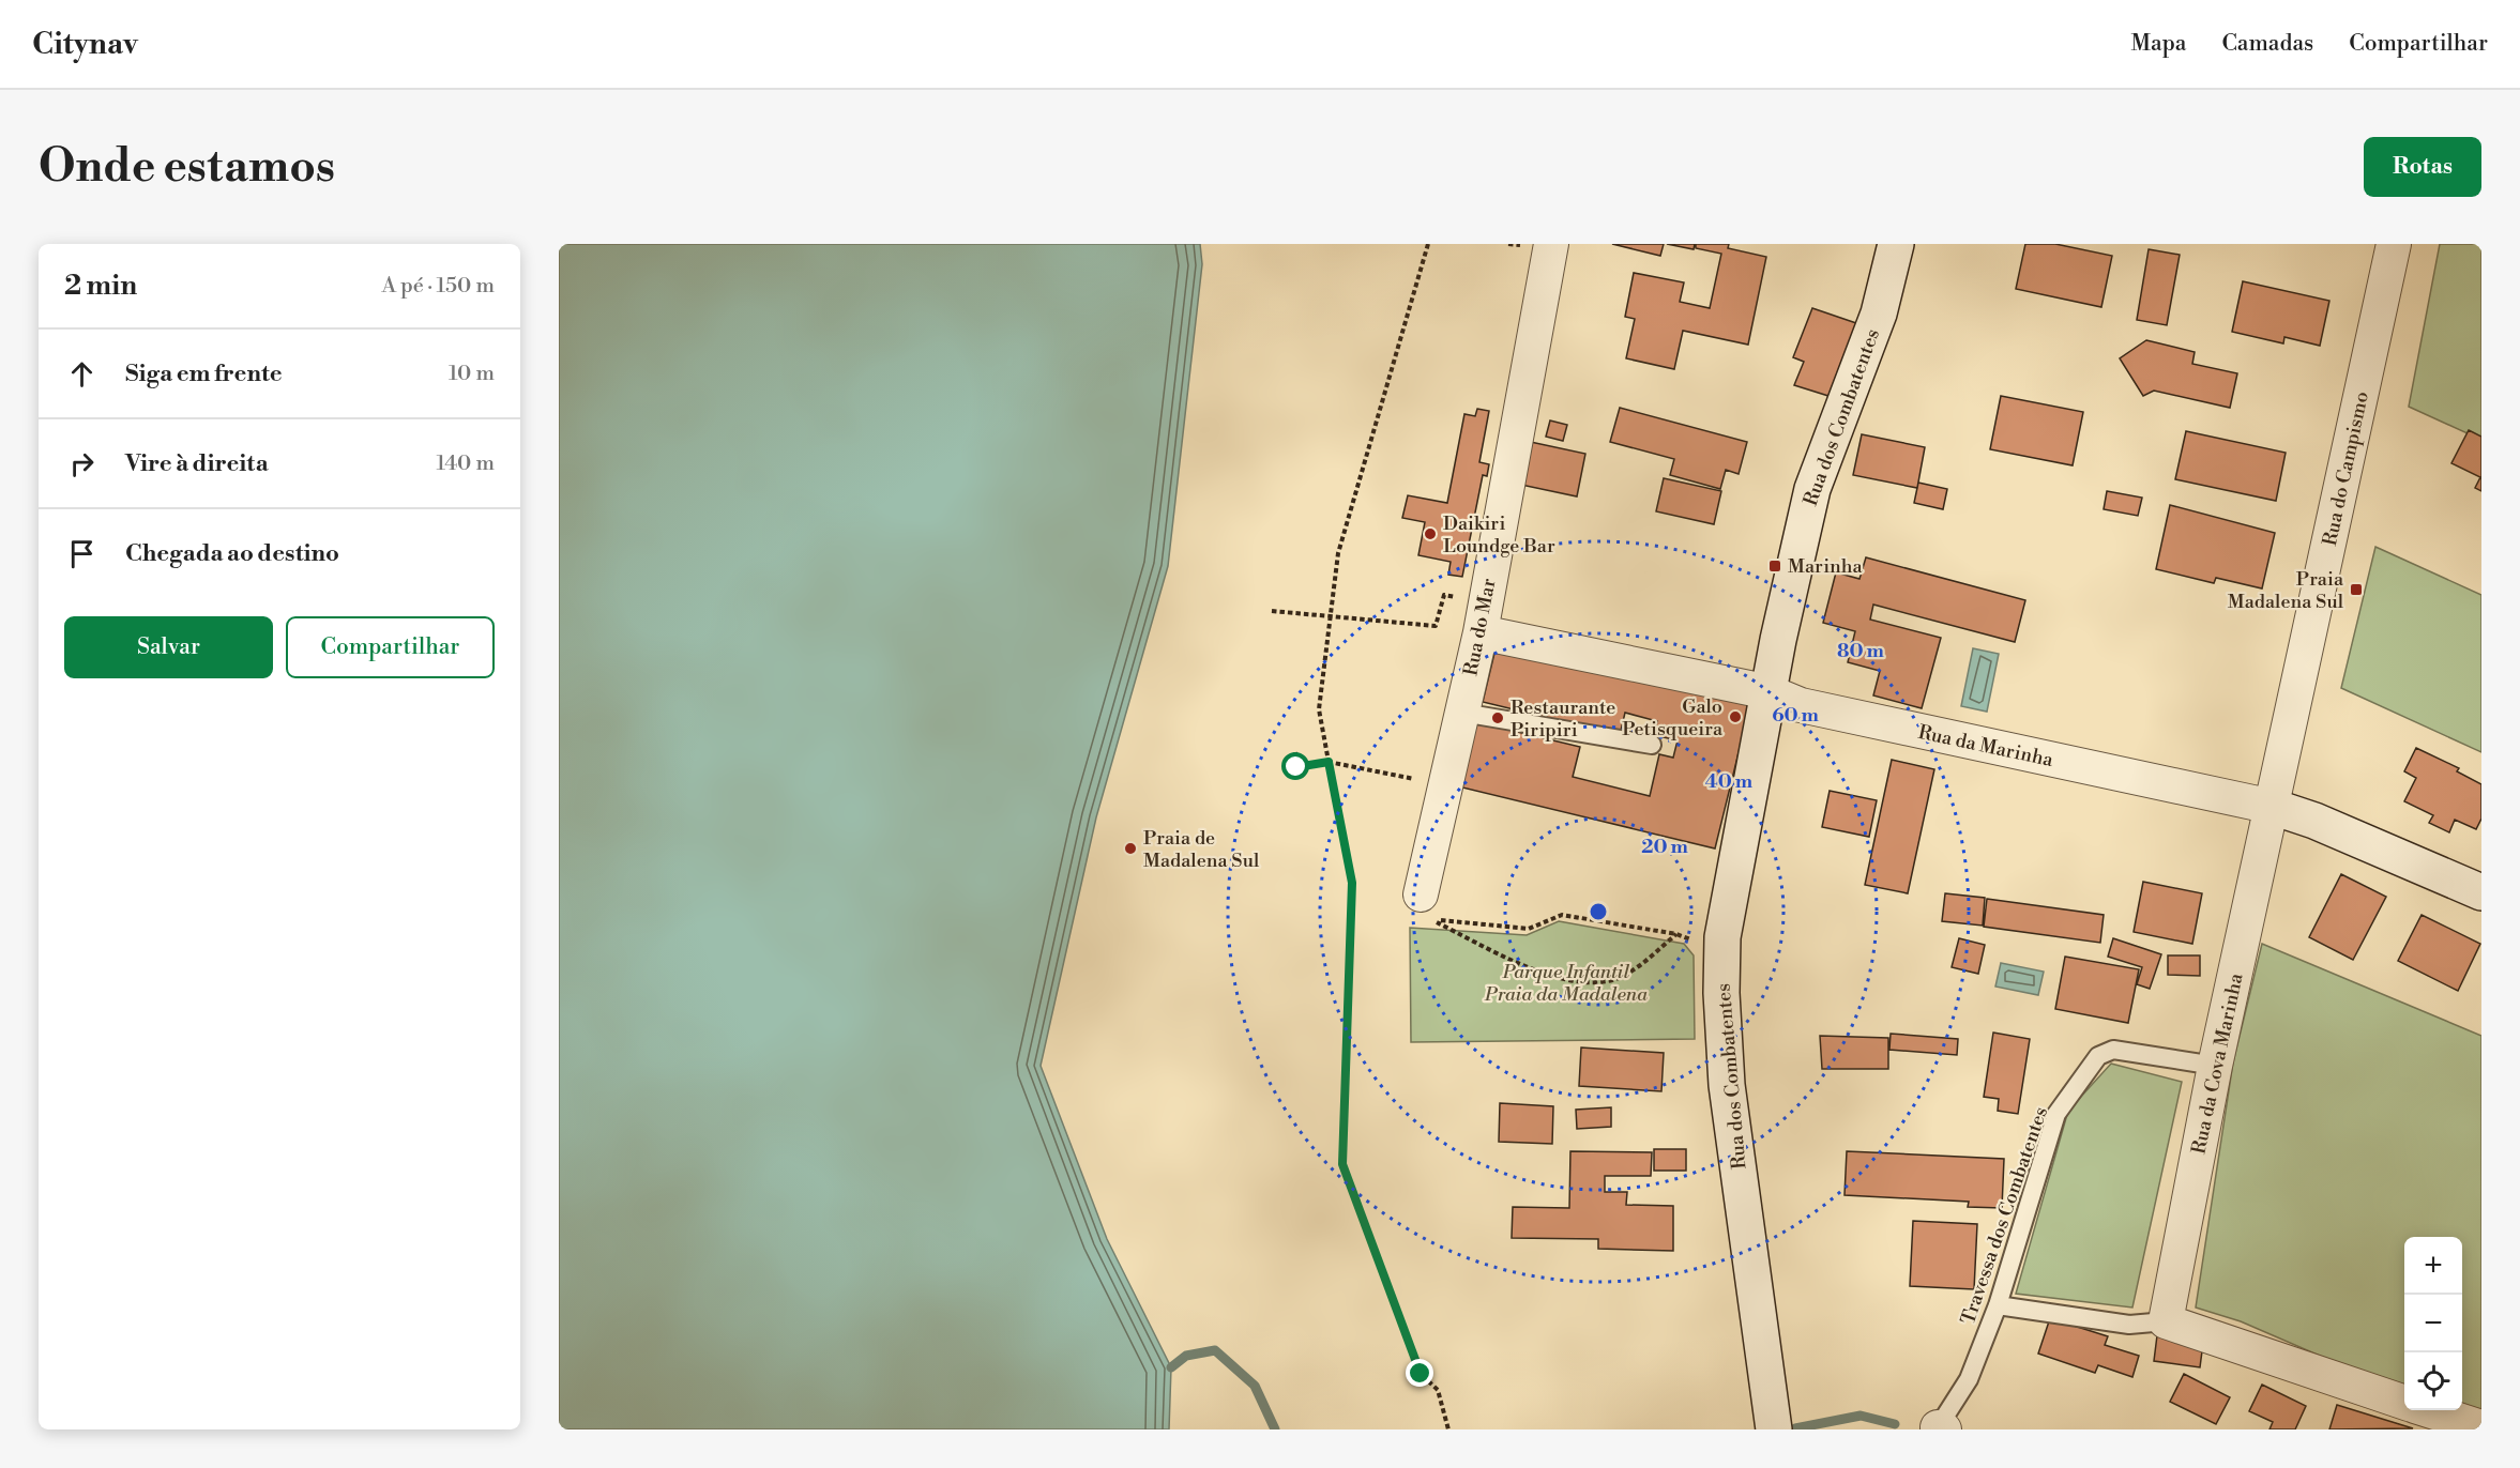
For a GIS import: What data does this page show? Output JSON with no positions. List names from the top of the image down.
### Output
{
  "streets": {
    "main road": ["Rua dos Combatentes", "Rua da Marinha"],
    "street": ["Rua do Campismo", "Rua do Mar", "Rua da Cova Marinha"],
    "lane": ["Travessa dos Combatentes"]
  },
  "crossings": [
    ["Rua dos Combatentes", "Rua da Marinha"],
    ["Rua do Campismo", "Rua da Marinha"],
    ["Rua do Campismo", "Rua da Cova Marinha"],
    ["Rua do Mar", "Rua da Marinha"],
    ["Rua da Marinha", "Rua da Cova Marinha"],
    ["Rua da Cova Marinha", "Travessa dos Combatentes"]
  ],
  "parks": ["Parque Infantil Praia da Madalena"],
  "places": {
    "other": [
      "Daikiri Loundge Bar",
      "Galo Petisqueira",
      "Restaurante Piripiri",
      "Praia de Madalena Sul"
    ],
    "transit": ["Marinha", "Praia Madalena Sul"]
  },
  "page": {
    "header": "Citynav",
    "nav": ["Mapa", "Camadas", "Compartilhar"],
    "buttons": [
      "Rotas",
      ["Salvar", "Compartilhar"]
    ],
    "title": "Onde estamos",
    "heading": ["2 min", "A pé · 150 m"],
    "list": [
      ["Siga em frente", "10 m"],
      ["Vire à direita", "140 m"],
      "Chegada ao destino"
    ],
    "map_buttons": ["+", "−"]
  },
  "rings": [
    "80 m",
    "60 m",
    "40 m",
    "20 m"
  ]
}
